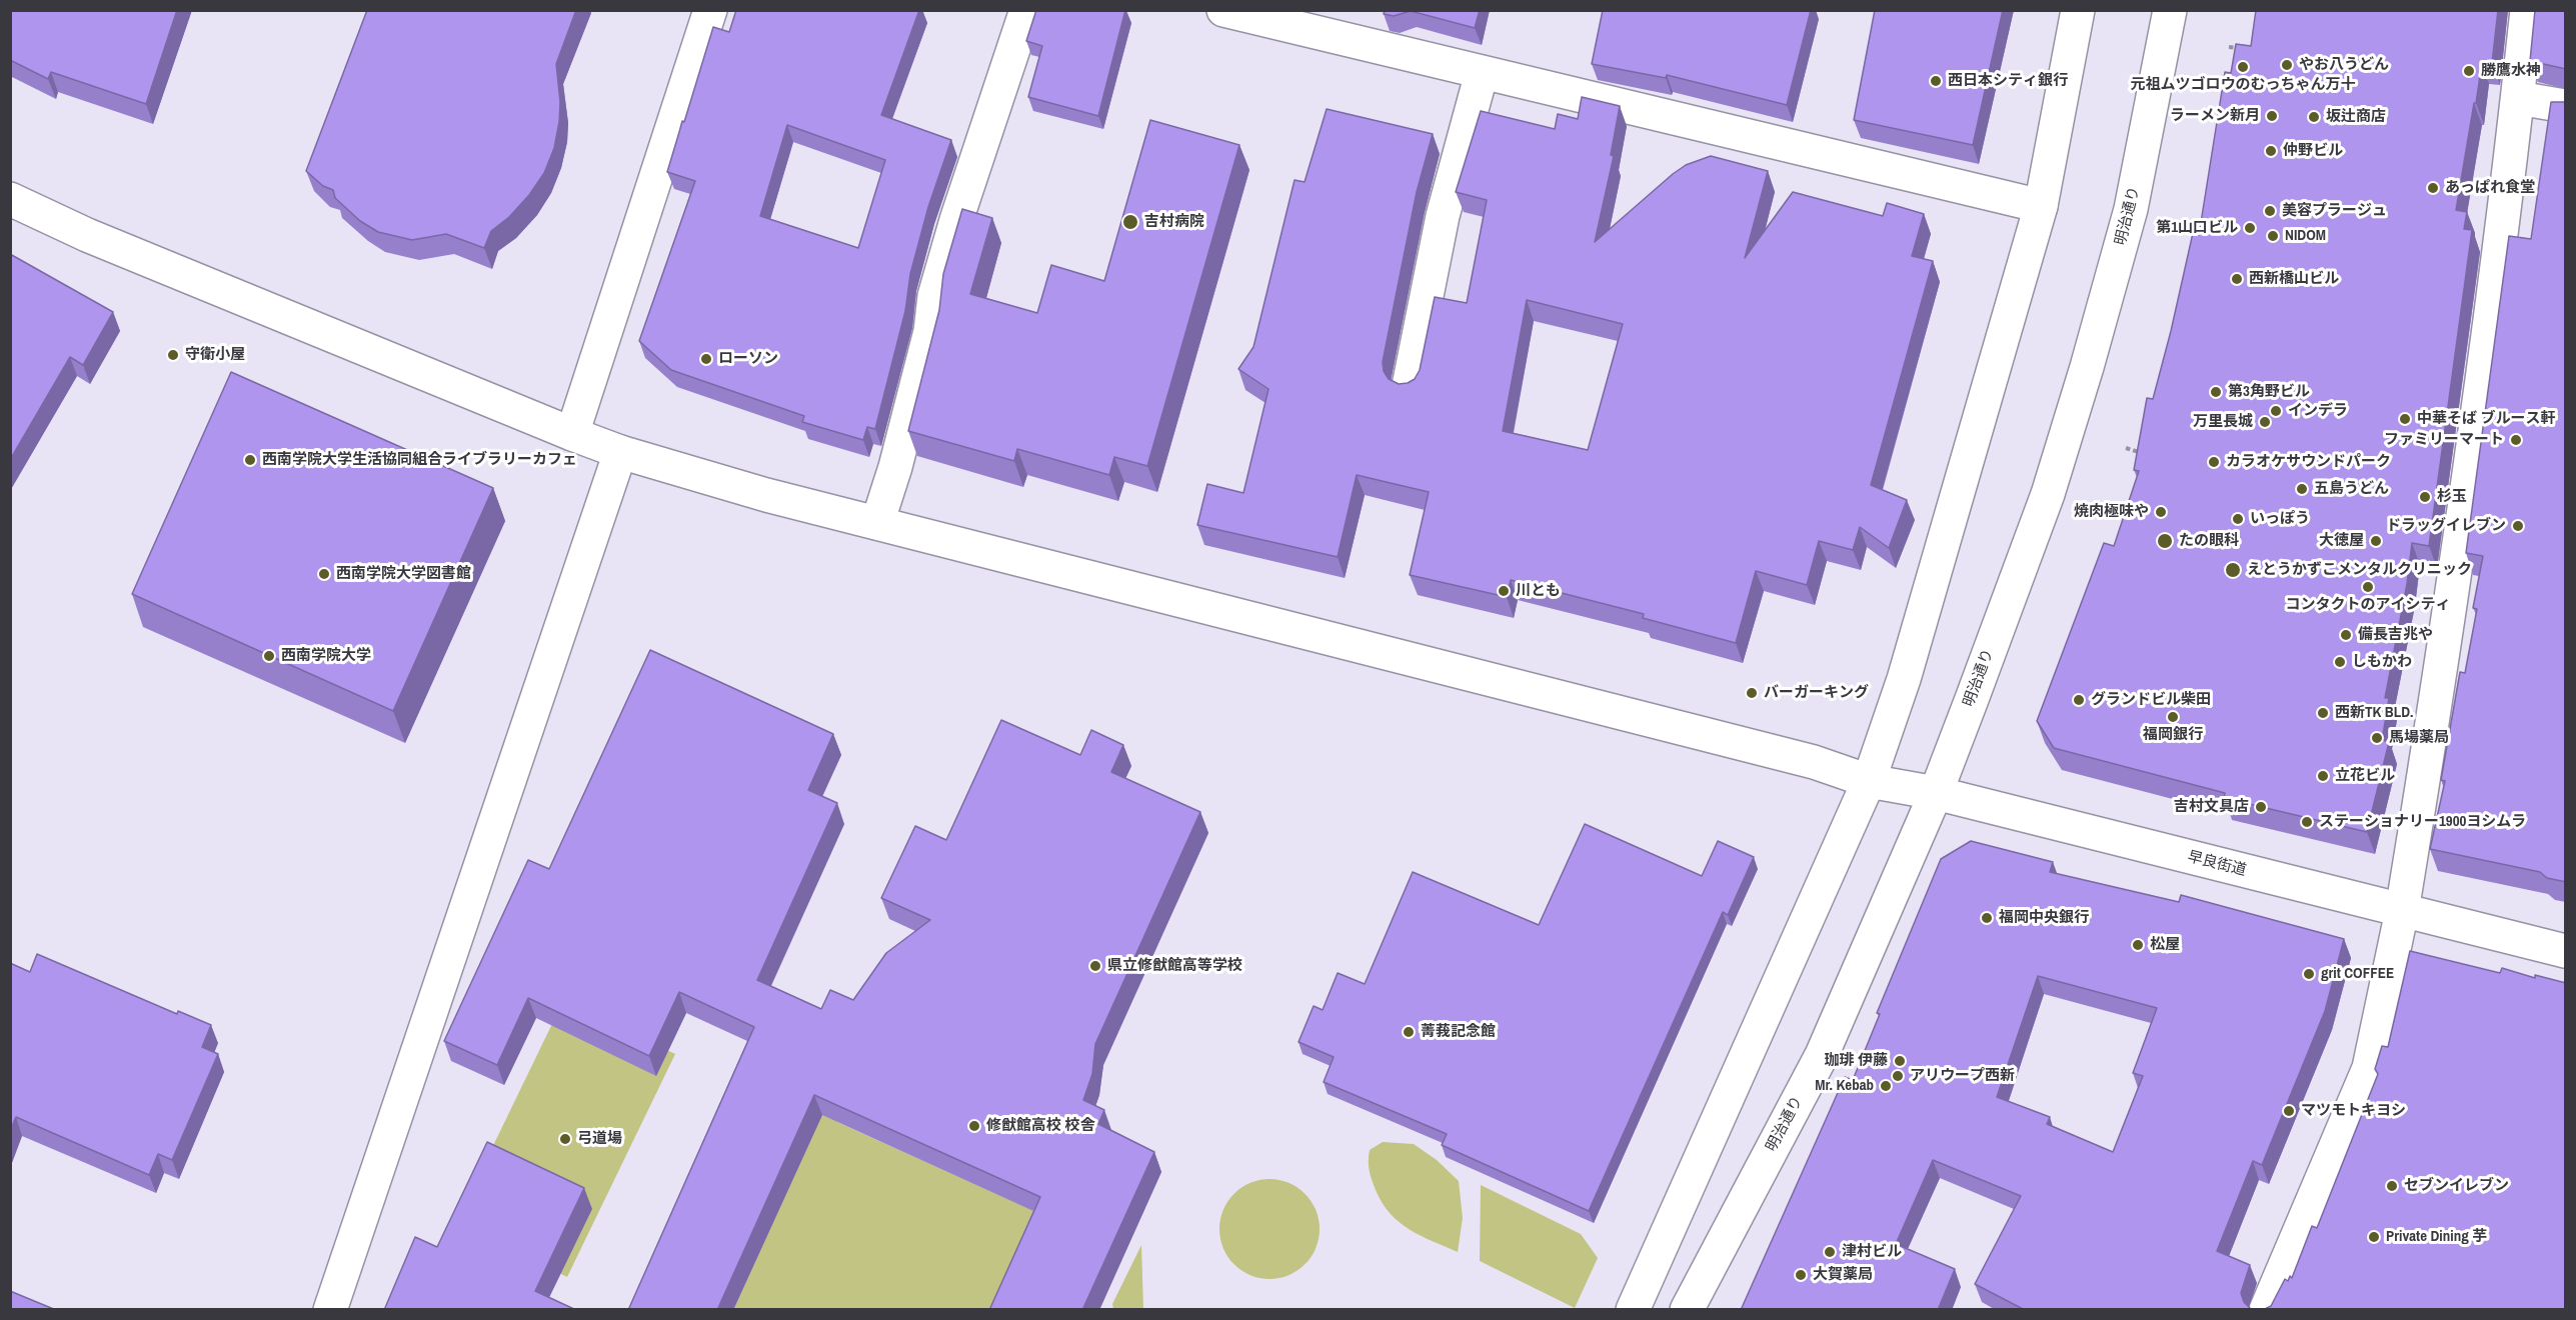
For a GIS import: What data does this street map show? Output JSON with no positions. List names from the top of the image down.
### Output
{
  "streets": {
    "street": ["明治通り", "早良街道"]
  },
  "crossings": [
    ["明治通り", "早良街道"]
  ],
  "places": [
    "やお八うどん",
    "元祖ムツゴロウのむっちゃん万十",
    "勝鷹水神",
    "西日本シティ銀行",
    "ラーメン新月",
    "坂辻商店",
    "仲野ビル",
    "あっぱれ食堂",
    "美容プラージュ",
    "吉村病院",
    "第1山口ビル",
    "NIDOM",
    "西新橋山ビル",
    "守衛小屋",
    "ローソン",
    "第3角野ビル",
    "インデラ",
    "中華そば ブルース軒",
    "万里長城",
    "ファミリーマート",
    "西南学院大学生活協同組合ライブラリーカフェ",
    "カラオケサウンドパーク",
    "五島うどん",
    "杉玉",
    "焼肉極味や",
    "いっぽう",
    "ドラッグイレブン",
    "たの眼科",
    "大徳屋",
    "えとうかずこメンタルクリニック",
    "西南学院大学図書館",
    "コンタクトのアイシティ",
    "川とも",
    "備長吉兆や",
    "西南学院大学",
    "しもかわ",
    "バーガーキング",
    "グランドビル柴田",
    "西新TK BLD.",
    "福岡銀行",
    "馬場薬局",
    "立花ビル",
    "吉村文具店",
    "ステーショナリー1900ヨシムラ",
    "福岡中央銀行",
    "松屋",
    "県立修猷館高等学校",
    "grit COFFEE",
    "菁莪記念館",
    "珈琲 伊藤",
    "アリウープ西新",
    "Mr. Kebab",
    "マツモトキヨシ",
    "修猷館高校 校舎",
    "弓道場",
    "セブンイレブン",
    "Private Dining 芋",
    "津村ビル",
    "大賀薬局"
  ]
}
